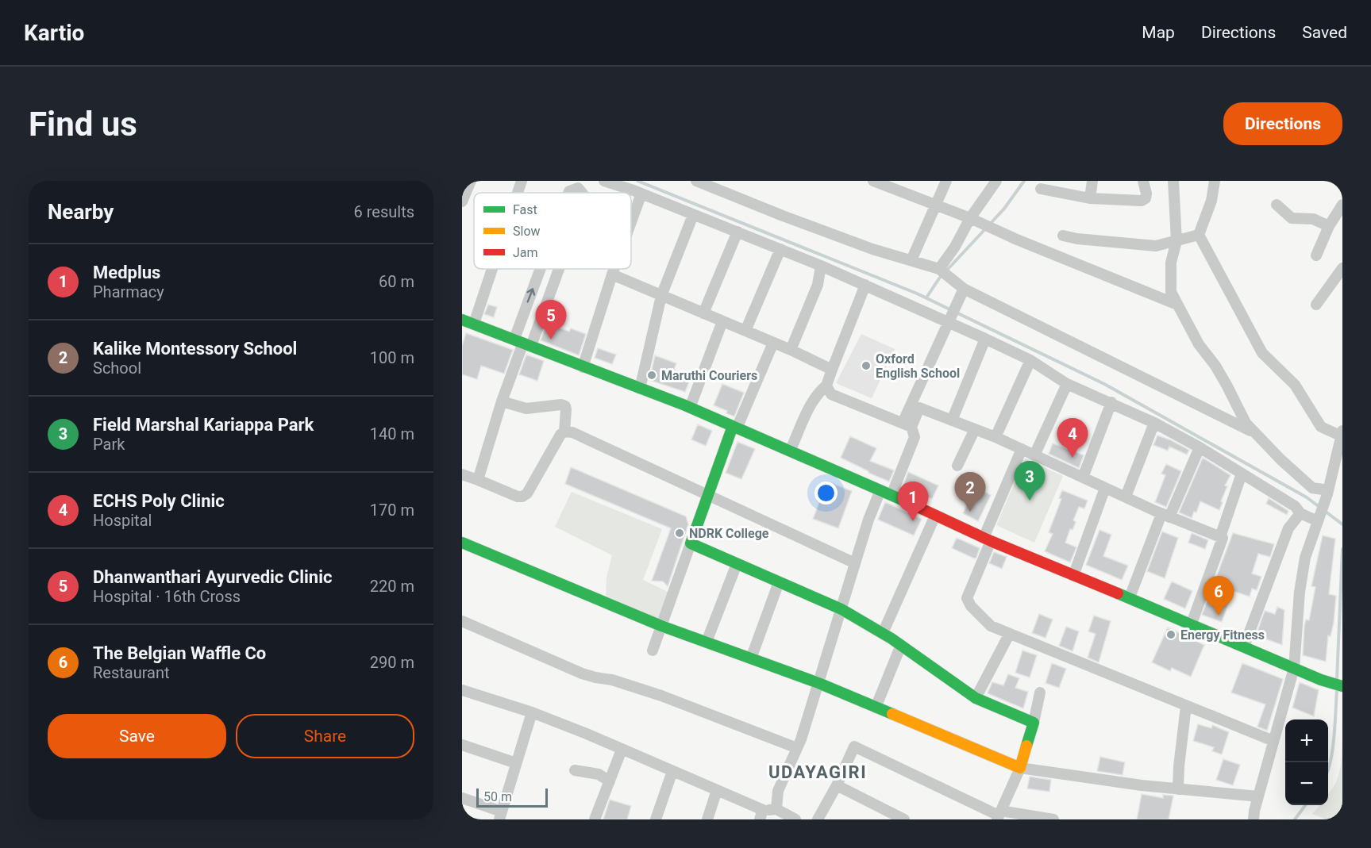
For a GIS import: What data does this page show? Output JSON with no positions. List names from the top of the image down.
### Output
{
  "districts": ["UDAYAGIRI"],
  "places": [
    "Oxford English School",
    "Maruthi Couriers",
    "NDRK College",
    "Energy Fitness"
  ],
  "legend": ["Fast", "Slow", "Jam"],
  "scale_bar": "50 m",
  "page": {
    "header": "Kartio",
    "nav": ["Map", "Directions", "Saved"],
    "buttons": [
      "Directions",
      ["Save", "Share"]
    ],
    "title": "Find us",
    "heading": ["Nearby", "6 results"],
    "list": [
      {
        "mark": "1",
        "name": "Medplus",
        "note": "Pharmacy",
        "value": "60 m"
      },
      {
        "mark": "2",
        "name": "Kalike Montessory School",
        "note": "School",
        "value": "100 m"
      },
      {
        "mark": "3",
        "name": "Field Marshal Kariappa Park",
        "note": "Park",
        "value": "140 m"
      },
      {
        "mark": "4",
        "name": "ECHS Poly Clinic",
        "note": "Hospital",
        "value": "170 m"
      },
      {
        "mark": "5",
        "name": "Dhanwanthari Ayurvedic Clinic",
        "note": "Hospital · 16th Cross",
        "value": "220 m"
      },
      {
        "mark": "6",
        "name": "The Belgian Waffle Co",
        "note": "Restaurant",
        "value": "290 m"
      }
    ],
    "pins": [
      "5",
      "4",
      "3",
      "2",
      "1",
      "6"
    ],
    "map_buttons": ["+", "−"],
    "scale": "50 m"
  }
}
